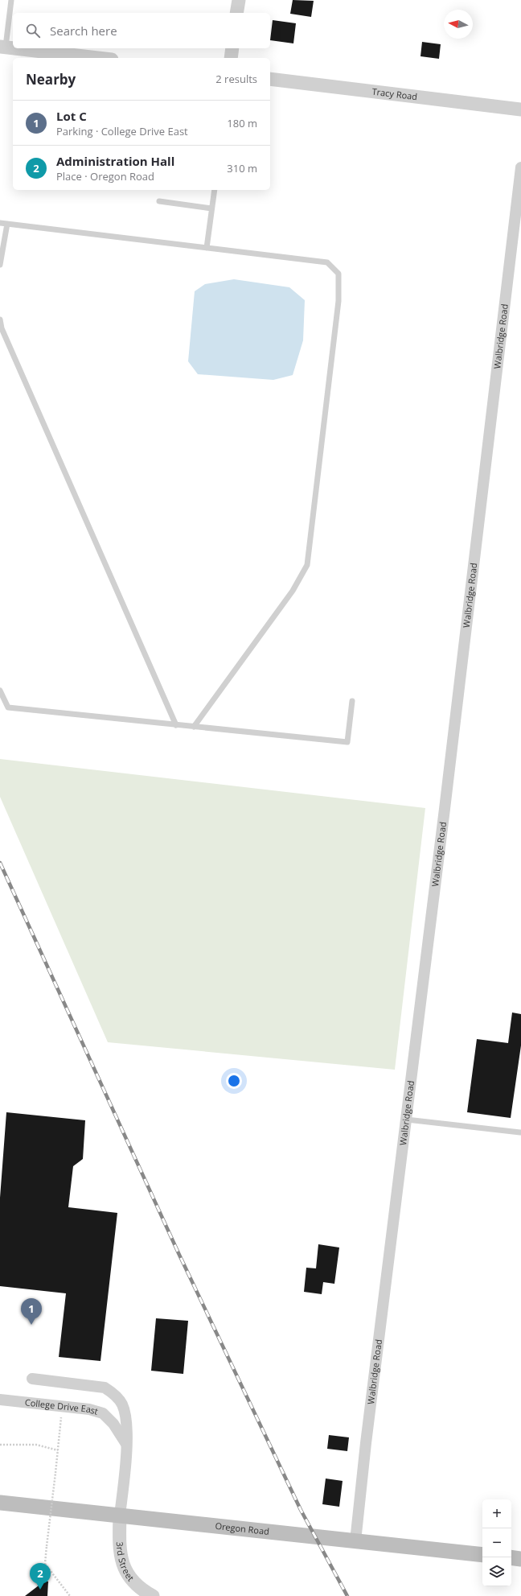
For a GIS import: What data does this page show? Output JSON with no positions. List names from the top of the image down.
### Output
{
  "streets": {
    "main road": ["Oregon Road"],
    "street": [
      "Tracy Road",
      "Walbridge Road",
      "College Drive East",
      "3rd Street"
    ]
  },
  "crossings": [
    ["Walbridge Road", "Oregon Road"],
    ["Oregon Road", "3rd Street"]
  ],
  "north": "left",
  "page": {
    "search": "Search here",
    "heading": ["Nearby", "2 results"],
    "list": [
      {
        "mark": "1",
        "name": "Lot C",
        "note": "Parking · College Drive East",
        "value": "180 m"
      },
      {
        "mark": "2",
        "name": "Administration Hall",
        "note": "Place · Oregon Road",
        "value": "310 m"
      }
    ],
    "pins": ["1", "2"],
    "map_buttons": ["+", "−"]
  }
}
